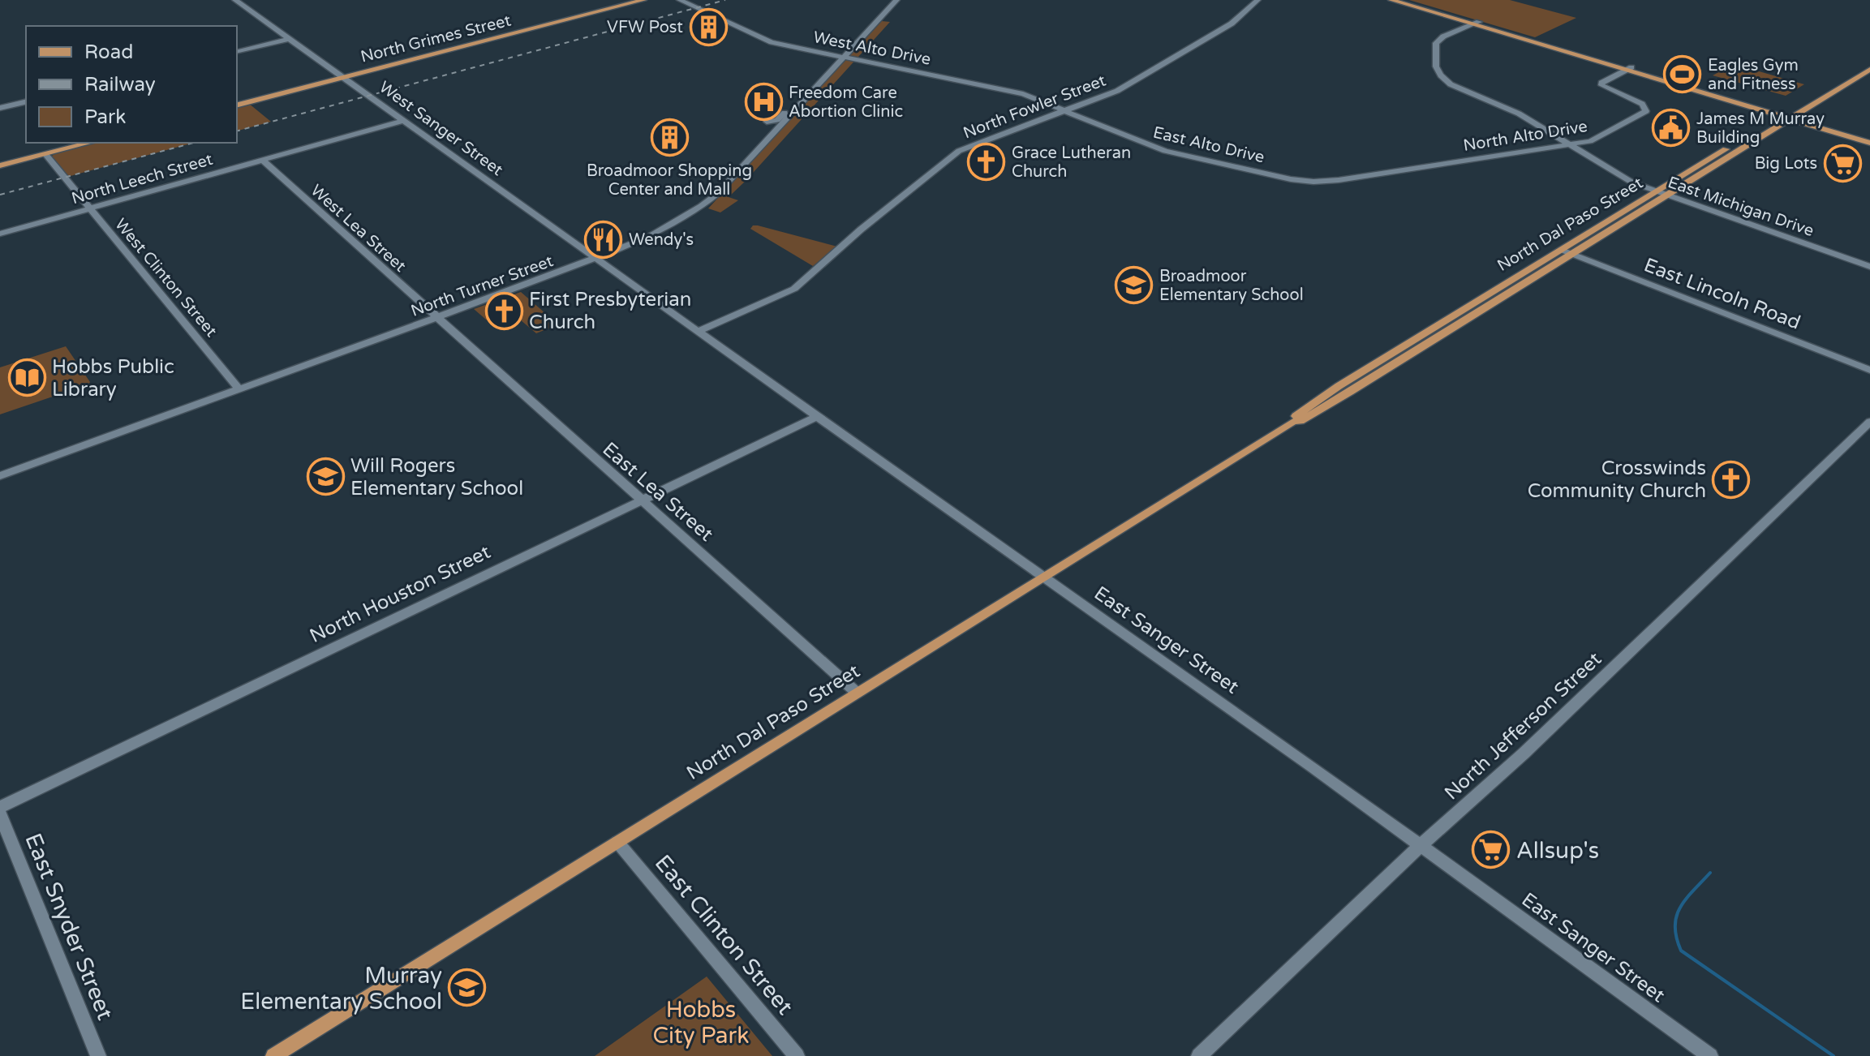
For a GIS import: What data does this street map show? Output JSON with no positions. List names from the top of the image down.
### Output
{
  "streets": {
    "main road": ["North Grimes Street", "North Dal Paso Street"],
    "street": [
      "West Alto Drive",
      "North Fowler Street",
      "West Sanger Street",
      "North Alto Drive",
      "East Alto Drive",
      "North Leech Street",
      "East Michigan Drive",
      "West Lea Street",
      "West Clinton Street",
      "North Turner Street",
      "East Lincoln Road",
      "East Lea Street",
      "North Houston Street",
      "East Sanger Street",
      "North Jefferson Street",
      "East Snyder Street",
      "East Clinton Street"
    ]
  },
  "crossings": [
    ["North Grimes Street", "West Sanger Street"],
    ["West Alto Drive", "North Fowler Street"],
    ["West Alto Drive", "East Alto Drive"],
    ["West Alto Drive", "North Turner Street"],
    ["North Fowler Street", "East Alto Drive"],
    ["North Fowler Street", "East Sanger Street"],
    ["West Sanger Street", "North Leech Street"],
    ["West Sanger Street", "North Turner Street"],
    ["West Sanger Street", "East Sanger Street"],
    ["North Alto Drive", "East Alto Drive"],
    ["North Alto Drive", "East Michigan Drive"],
    ["North Leech Street", "West Lea Street"],
    ["North Leech Street", "West Clinton Street"],
    ["East Michigan Drive", "North Dal Paso Street"],
    ["North Dal Paso Street", "East Lincoln Road"],
    ["North Dal Paso Street", "East Lea Street"],
    ["North Dal Paso Street", "East Sanger Street"],
    ["North Dal Paso Street", "East Clinton Street"],
    ["West Lea Street", "North Turner Street"],
    ["West Lea Street", "East Lea Street"],
    ["West Clinton Street", "North Turner Street"],
    ["North Turner Street", "East Lea Street"],
    ["North Turner Street", "East Sanger Street"],
    ["East Lea Street", "North Houston Street"],
    ["North Houston Street", "East Sanger Street"],
    ["East Sanger Street", "North Jefferson Street"]
  ],
  "parks": ["Hobbs City Park"],
  "places": {
    "building": ["VFW Post", "Broadmoor Shopping Center and Mall"],
    "sports": ["Eagles Gym and Fitness"],
    "hospital": ["Freedom Care Abortion Clinic"],
    "public building": ["James M Murray Building"],
    "church": ["Grace Lutheran Church", "First Presbyterian Church", "Crosswinds Community Church"],
    "supermarket": ["Big Lots", "Allsup's"],
    "restaurant": ["Wendy's"],
    "school or university": ["Broadmoor Elementary School", "Will Rogers Elementary School", "Murray Elementary School"],
    "library": ["Hobbs Public Library"]
  },
  "legend": ["Road", "Railway", "Park"]
}
